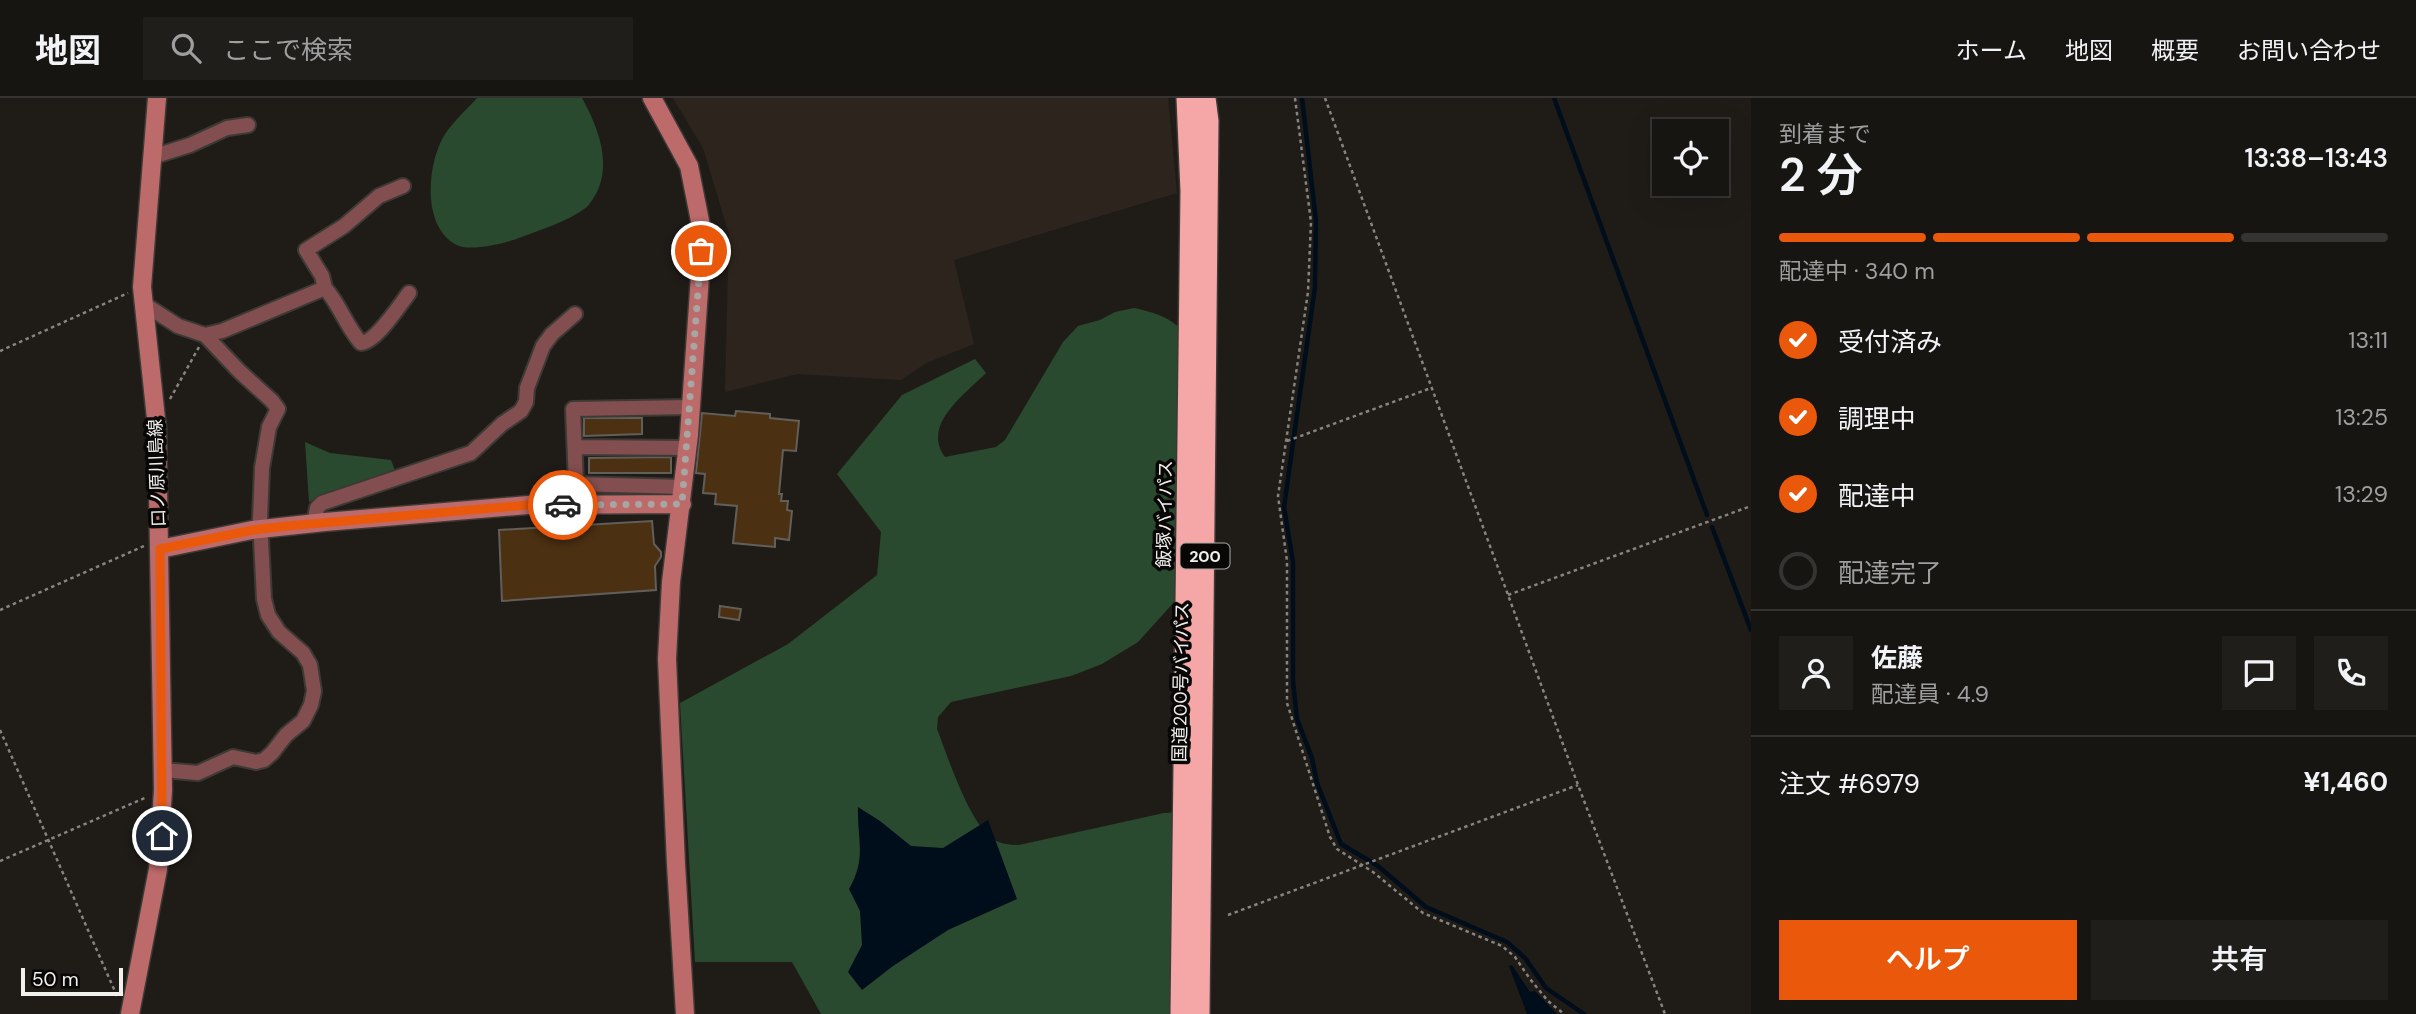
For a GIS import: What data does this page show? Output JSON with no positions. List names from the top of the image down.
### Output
{
  "streets": {
    "highway": ["飯塚バイパス", "200", "国道200号バイパス"],
    "street": ["口ノ原川島線"]
  },
  "scale_bar": "50 m",
  "page": {
    "header": "地図",
    "search": "ここで検索",
    "nav": [
      "ホーム",
      "地図",
      "概要",
      "お問い合わせ"
    ],
    "heading": ["2 分", "到着まで", "13:38–13:43"],
    "panel": [
      "佐藤",
      "配達員 · 4.9",
      "注文 #6979",
      "¥1,460"
    ],
    "bar": "配達中 · 340 m",
    "list": [
      ["受付済み", "13:11"],
      ["調理中", "13:25"],
      ["配達中", "13:29"],
      "配達完了"
    ],
    "buttons": ["ヘルプ", "共有"],
    "scale": "50 m"
  }
}
